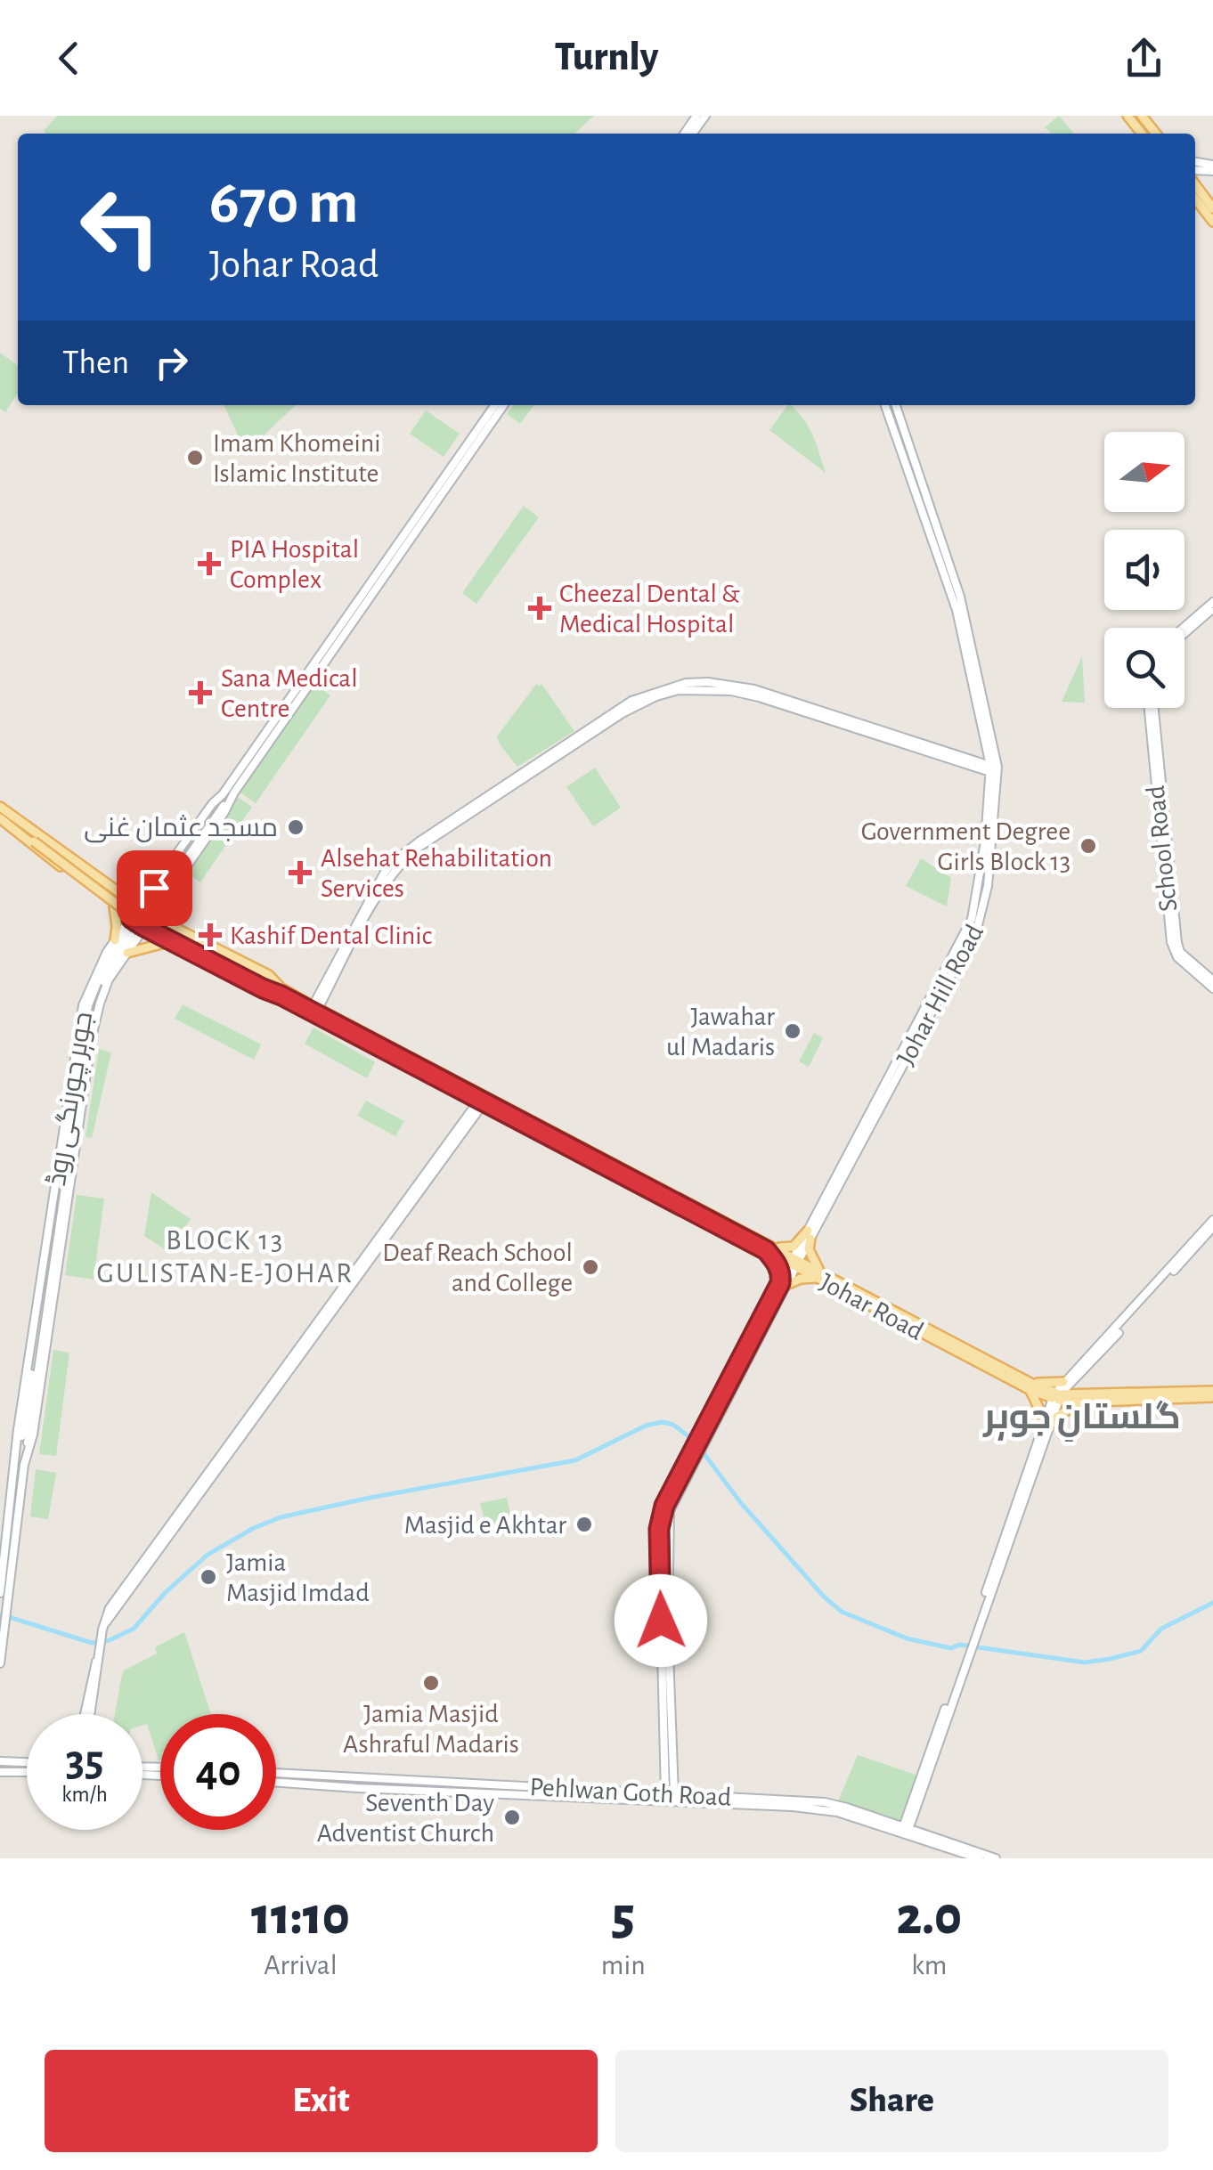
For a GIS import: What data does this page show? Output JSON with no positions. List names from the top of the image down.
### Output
{
  "streets": {
    "main road": ["Johar Road"],
    "street": [
      "School Road",
      "Johar Hill Road",
      "جوہر چورنگی روڈ",
      "Pehlwan Goth Road"
    ]
  },
  "crossings": [
    ["Johar Hill Road", "Johar Road"],
    ["Johar Hill Road", "Pehlwan Goth Road"],
    ["جوہر چورنگی روڈ", "Johar Road"]
  ],
  "districts": ["BLOCK 13 GULISTAN-E-JOHAR", "گلستانِ جوہر"],
  "places": {
    "other": [
      "Imam Khomeini Islamic Institute",
      "مسجد عثمان غنی",
      "Government Degree Girls Block 13",
      "Jawahar ul Madaris",
      "Deaf Reach School and College",
      "Masjid e Akhtar",
      "Jamia Masjid Imdad",
      "Jamia Masjid Ashraful Madaris",
      "Seventh Day Adventist Church"
    ],
    "health": [
      "PIA Hospital Complex",
      "Cheezal Dental & Medical Hospital",
      "Sana Medical Centre",
      "Alsehat Rehabilitation Services",
      "Kashif Dental Clinic"
    ]
  },
  "north": "right",
  "page": {
    "header": "Turnly",
    "turn": ["670 m", "Johar Road"],
    "then": "Then",
    "speed": "35 km/h",
    "limit": "40",
    "eta": [
      "11:10",
      "Arrival",
      "5",
      "min",
      "2.0",
      "km"
    ],
    "buttons": ["Exit", "Share"]
  }
}
